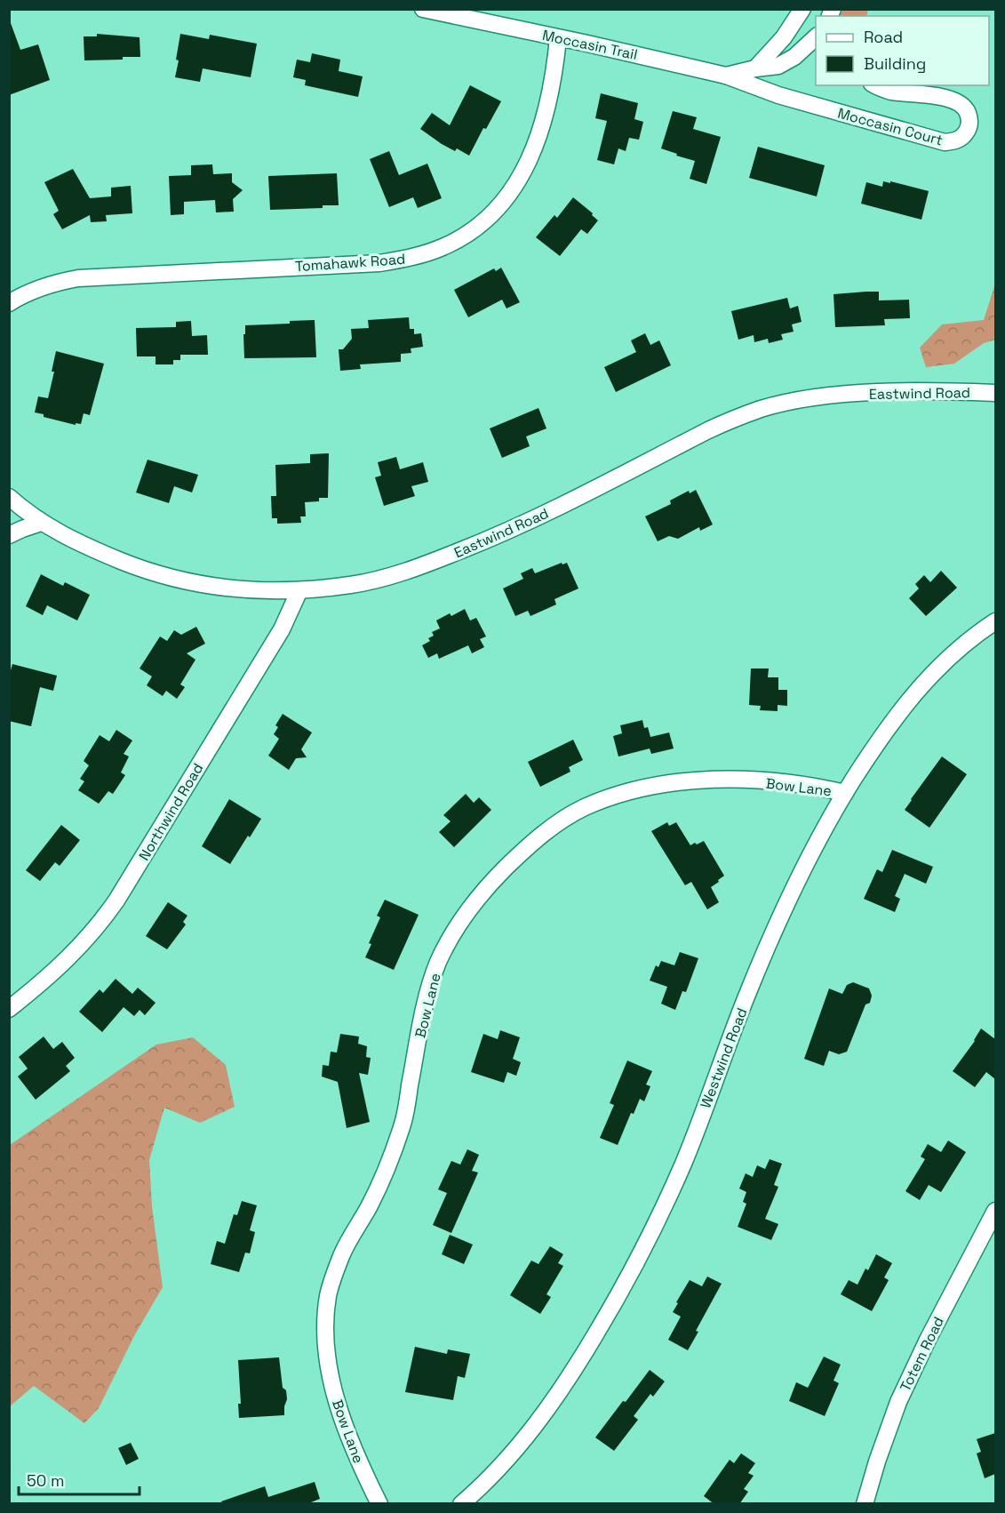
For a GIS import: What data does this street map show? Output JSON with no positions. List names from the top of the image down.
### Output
{
  "streets": {
    "street": [
      "Moccasin Trail",
      "Moccasin Court",
      "Tomahawk Road",
      "Eastwind Road",
      "Bow Lane",
      "Northwind Road",
      "Westwind Road",
      "Totem Road"
    ]
  },
  "crossings": [
    ["Moccasin Trail", "Moccasin Court"],
    ["Moccasin Trail", "Tomahawk Road"],
    ["Eastwind Road", "Northwind Road"],
    ["Bow Lane", "Westwind Road"]
  ],
  "legend": ["Road", "Building"],
  "scale_bar": "50 m"
}
